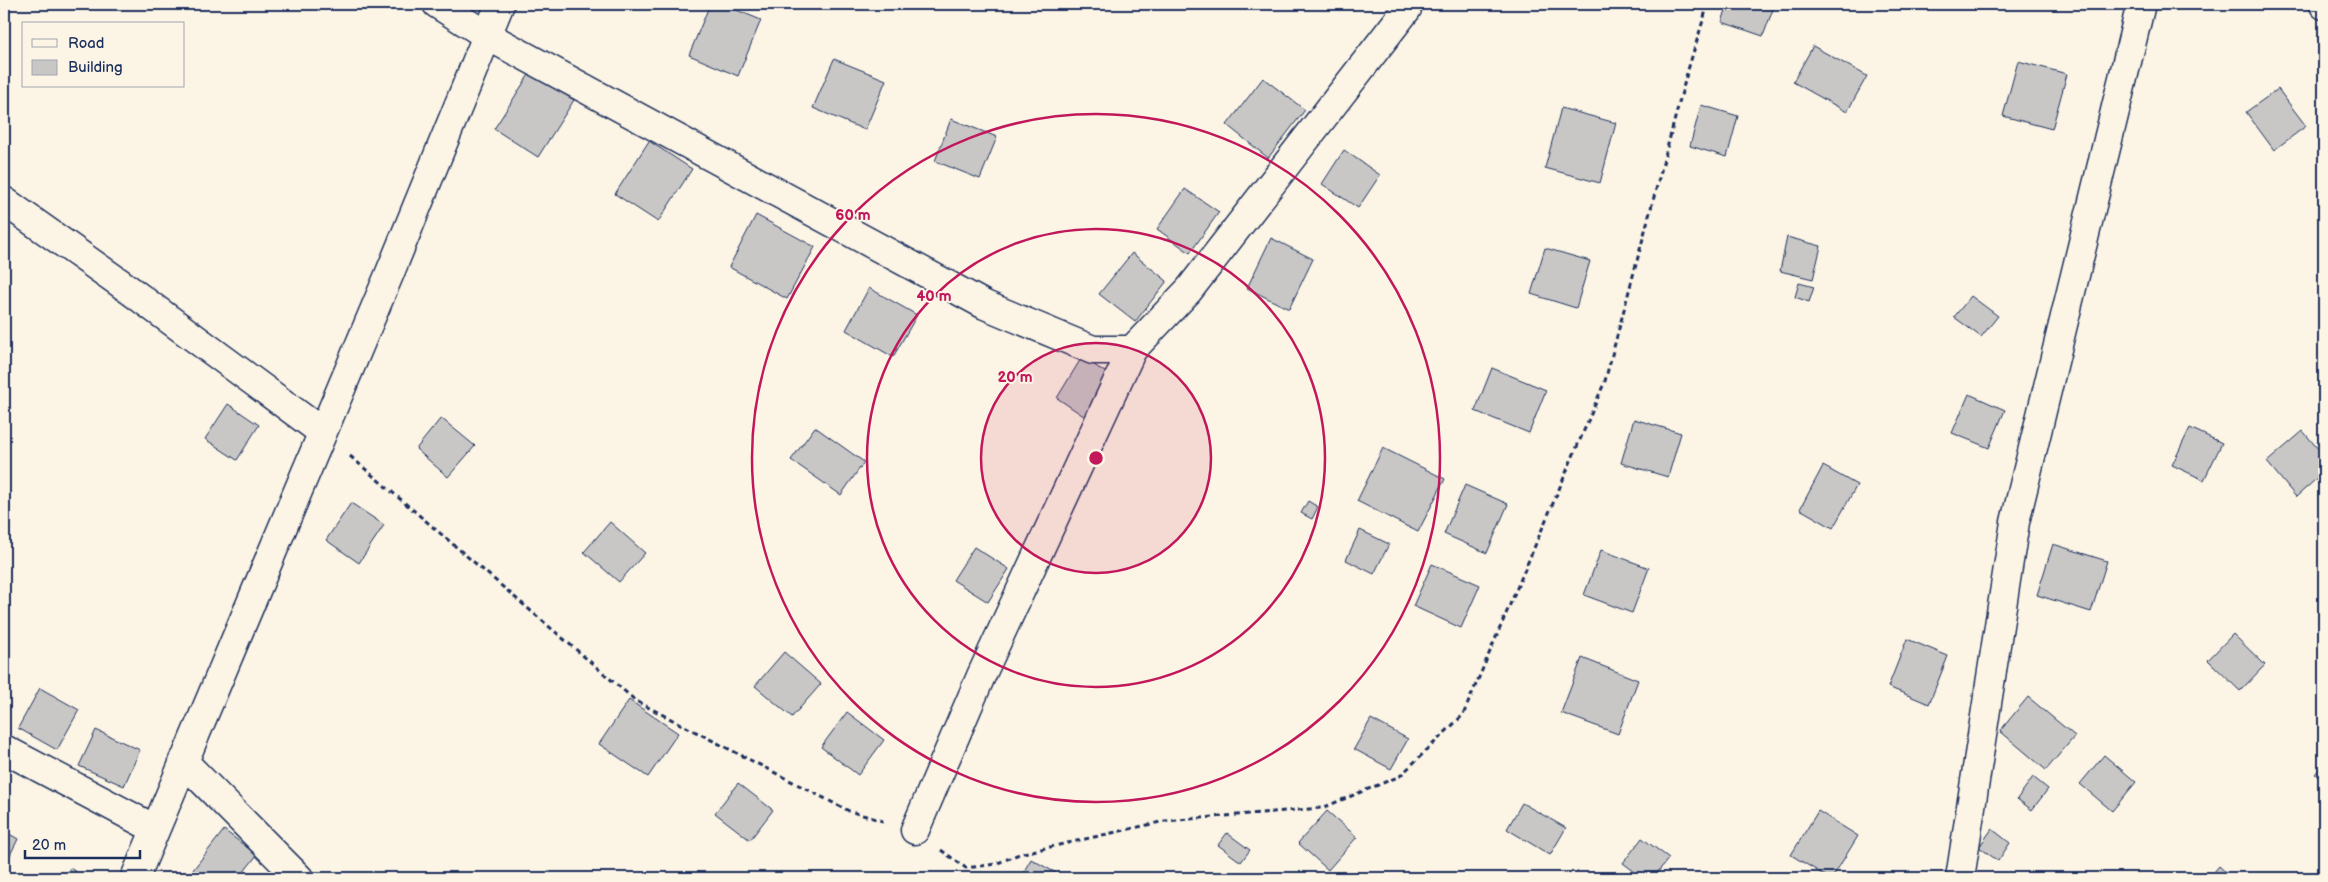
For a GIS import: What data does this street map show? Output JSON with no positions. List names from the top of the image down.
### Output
{
  "legend": ["Road", "Building"],
  "scale_bar": "20 m",
  "rings": ["60 m", "40 m", "20 m"]
}
